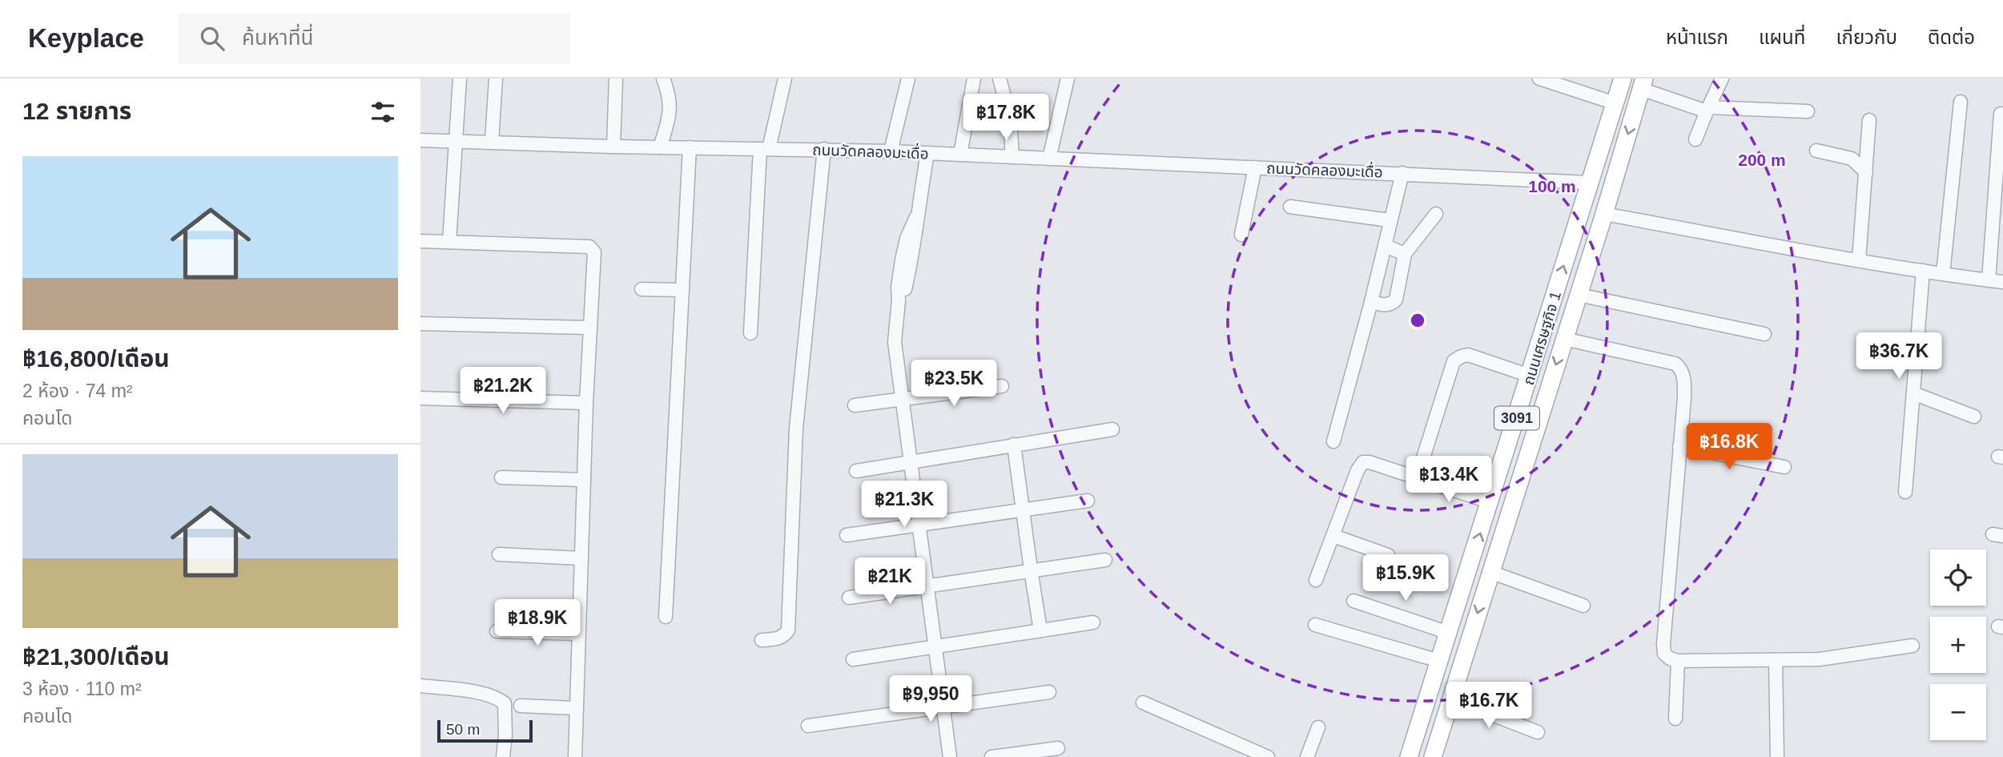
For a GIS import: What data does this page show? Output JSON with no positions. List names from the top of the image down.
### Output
{
  "streets": {
    "main road": ["ถนนเศรษฐกิจ 1", "3091"],
    "street": ["ถนนวัดคลองมะเดื่อ"]
  },
  "crossings": [
    ["ถนนวัดคลองมะเดื่อ", "ถนนเศรษฐกิจ 1"]
  ],
  "scale_bar": "50 m",
  "page": {
    "header": "Keyplace",
    "search": "ค้นหาที่นี่",
    "nav": [
      "หน้าแรก",
      "แผนที่",
      "เกี่ยวกับ",
      "ติดต่อ"
    ],
    "heading": "12 รายการ",
    "price": [
      "฿17.8K",
      "฿36.7K",
      "฿23.5K",
      "฿21.2K",
      "฿16.8K",
      "฿13.4K",
      "฿21.3K",
      "฿15.9K",
      "฿21K",
      "฿18.9K",
      "฿9,950",
      "฿16.7K"
    ],
    "list": [
      {
        "name": "฿16,800/เดือน",
        "note": "2 ห้อง · 74 m² · คอนโด"
      },
      {
        "name": "฿21,300/เดือน",
        "note": "3 ห้อง · 110 m² · คอนโด"
      }
    ],
    "map_buttons": ["+", "−"],
    "scale": "50 m"
  },
  "rings": ["200 m", "100 m"]
}
